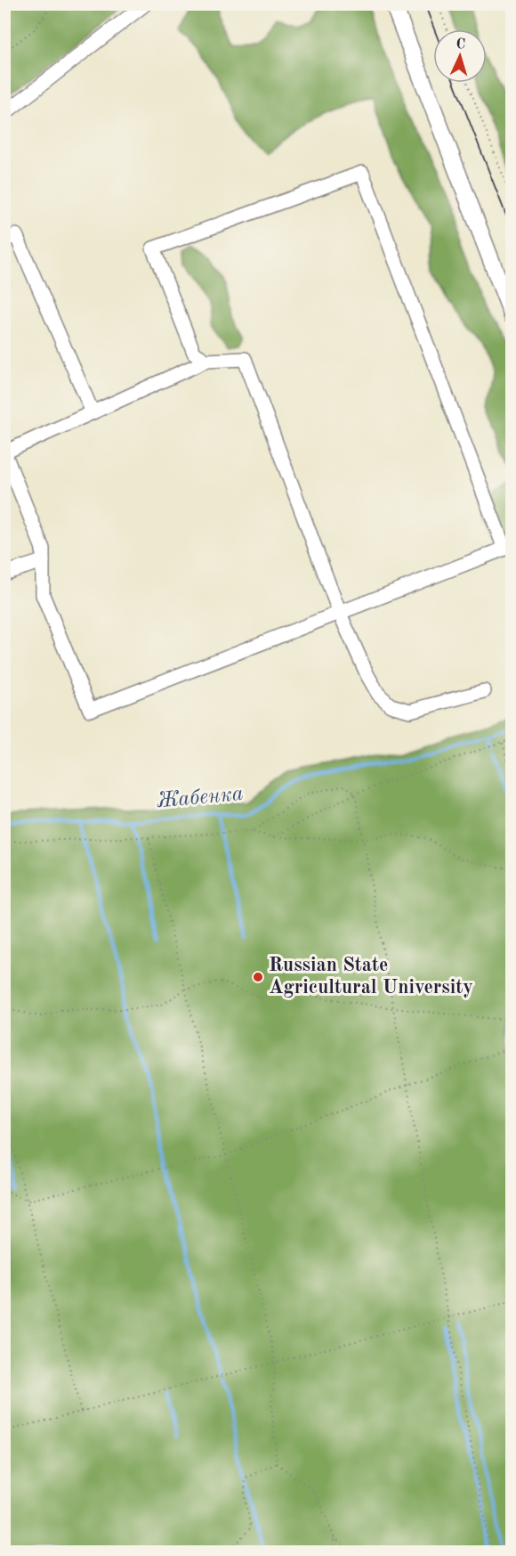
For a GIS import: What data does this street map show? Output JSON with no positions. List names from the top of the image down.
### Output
{
  "water": ["Жабенка"],
  "places": ["Russian State Agricultural University"],
  "north": "top"
}
